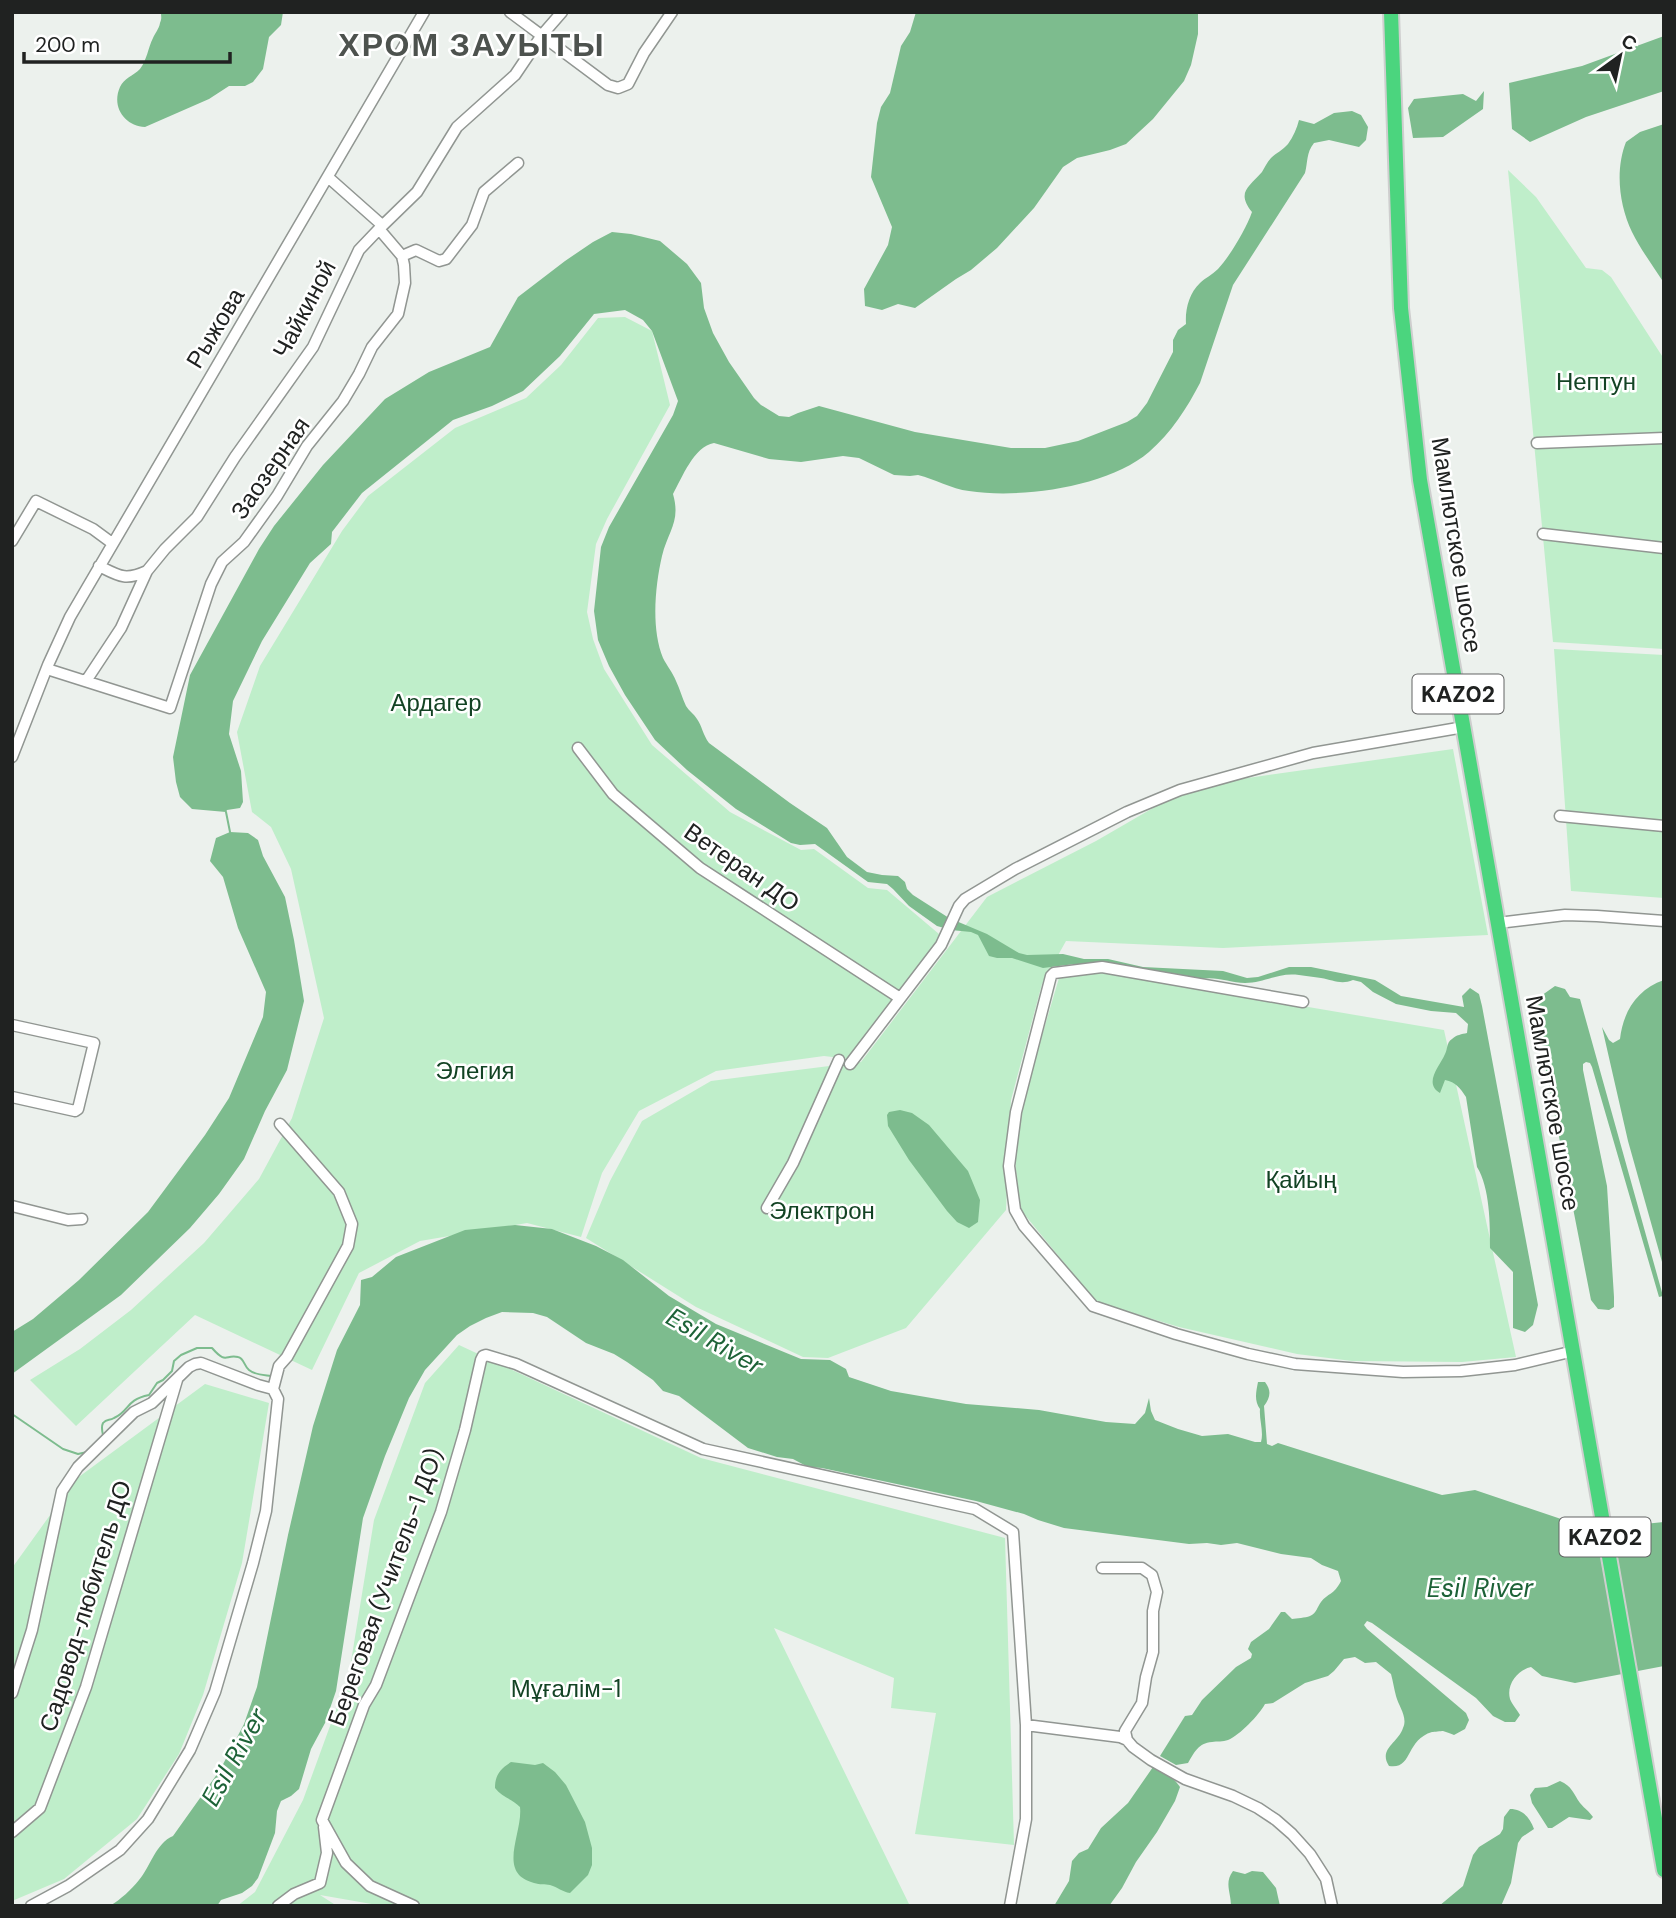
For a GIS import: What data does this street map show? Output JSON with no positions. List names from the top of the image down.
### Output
{
  "streets": {
    "highway": ["Мамлютское шоссе", "KAZ02"],
    "street": [
      "Чайкиной",
      "Рыжова",
      "Заозерная",
      "Ветеран ДО",
      "Береговая (Учитель-1 ДО)",
      "Садовод-любитель ДО"
    ]
  },
  "crossings": [
    ["Чайкиной", "Заозерная"]
  ],
  "districts": ["ХРОМ ЗАУЫТЫ"],
  "water": ["Esil River"],
  "parks": [
    "Нептун",
    "Ардагер",
    "Элегия",
    "Қайың",
    "Электрон",
    "Мұғалім-1"
  ],
  "scale_bar": "200 m",
  "north": "top right"
}
